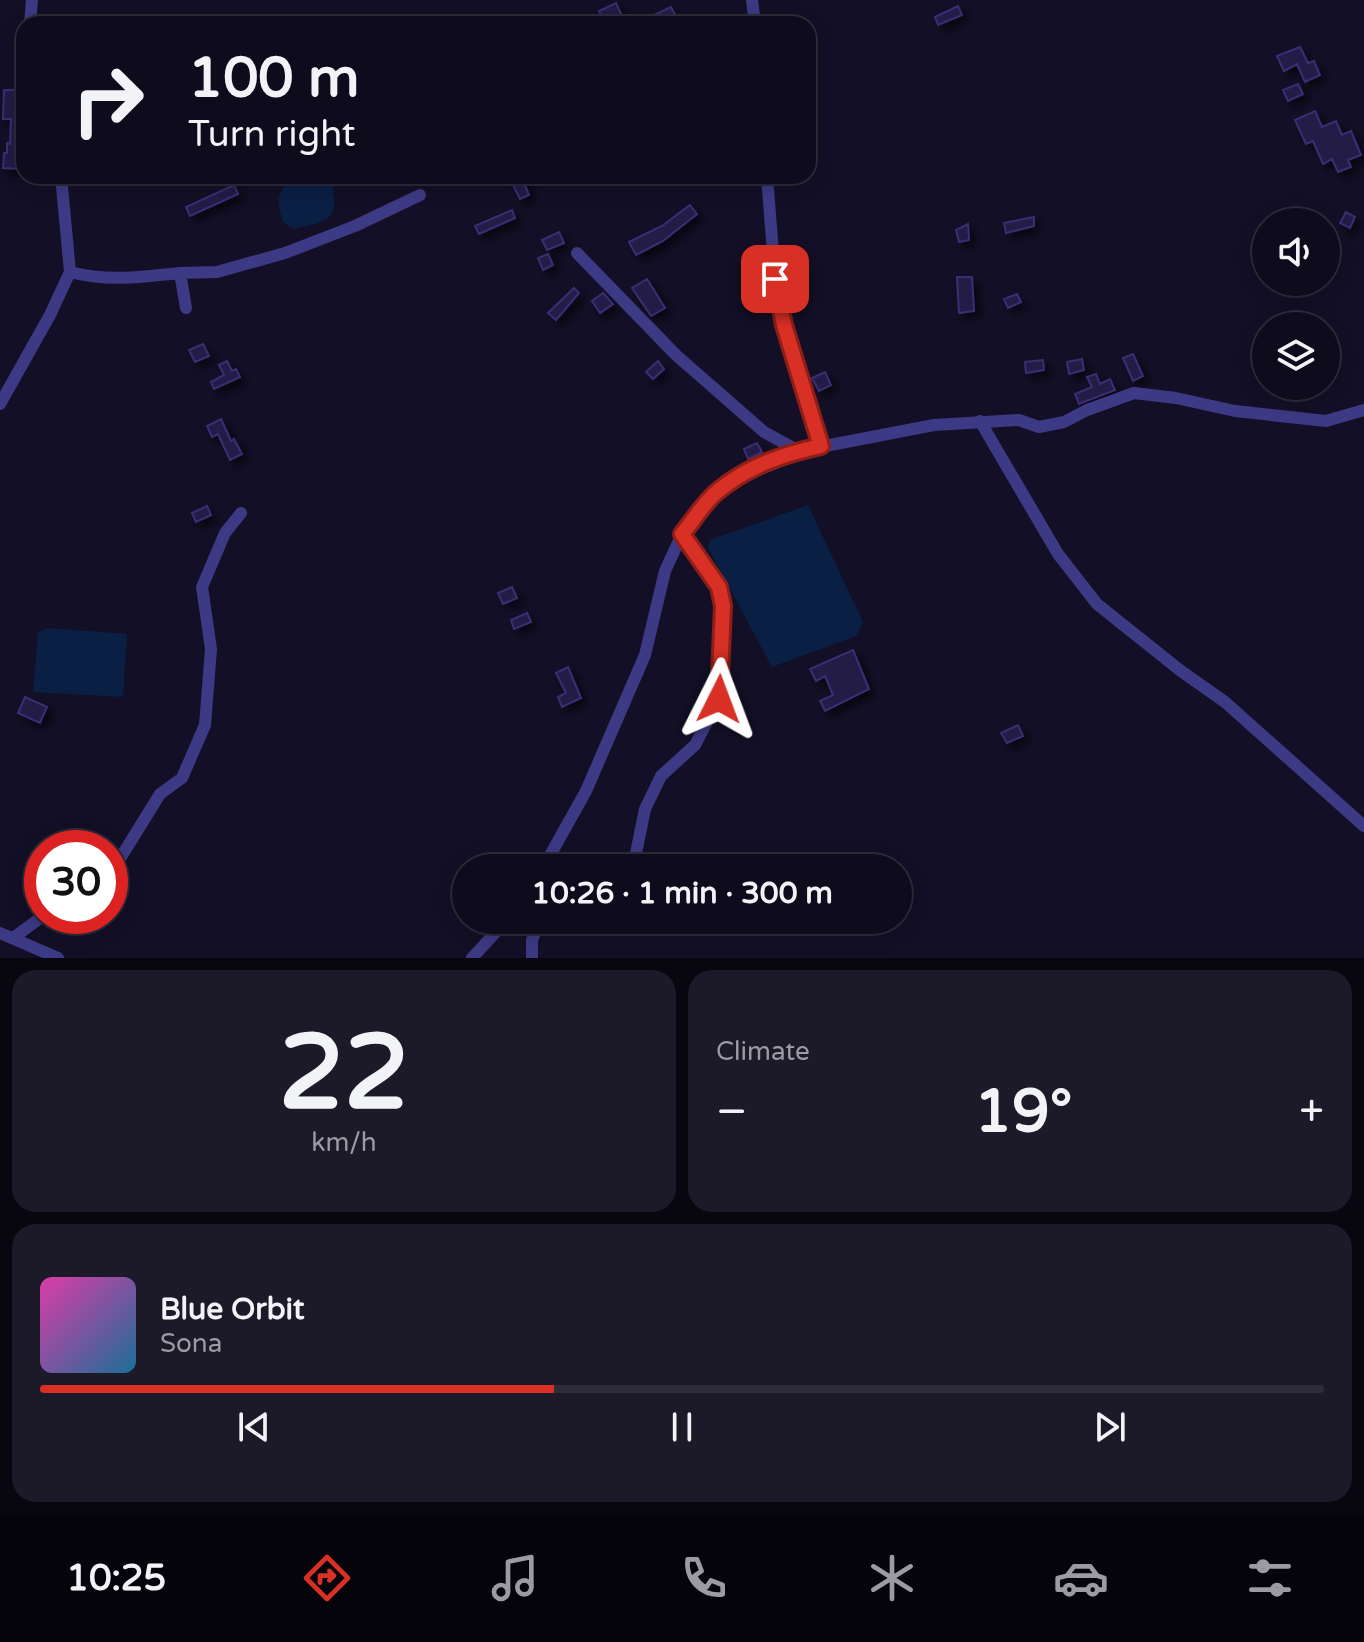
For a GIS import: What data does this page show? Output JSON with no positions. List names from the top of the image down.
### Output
{
  "page": {
    "turn": ["100 m", "Turn right"],
    "limit": "30",
    "trip": "10:26 · 1 min · 300 m",
    "tile": [
      ["22", "km/h"],
      "Climate"
    ],
    "heat": ["−", "19°", "+"],
    "song": ["Blue Orbit", "Sona"],
    "tabs": "10:25"
  }
}
